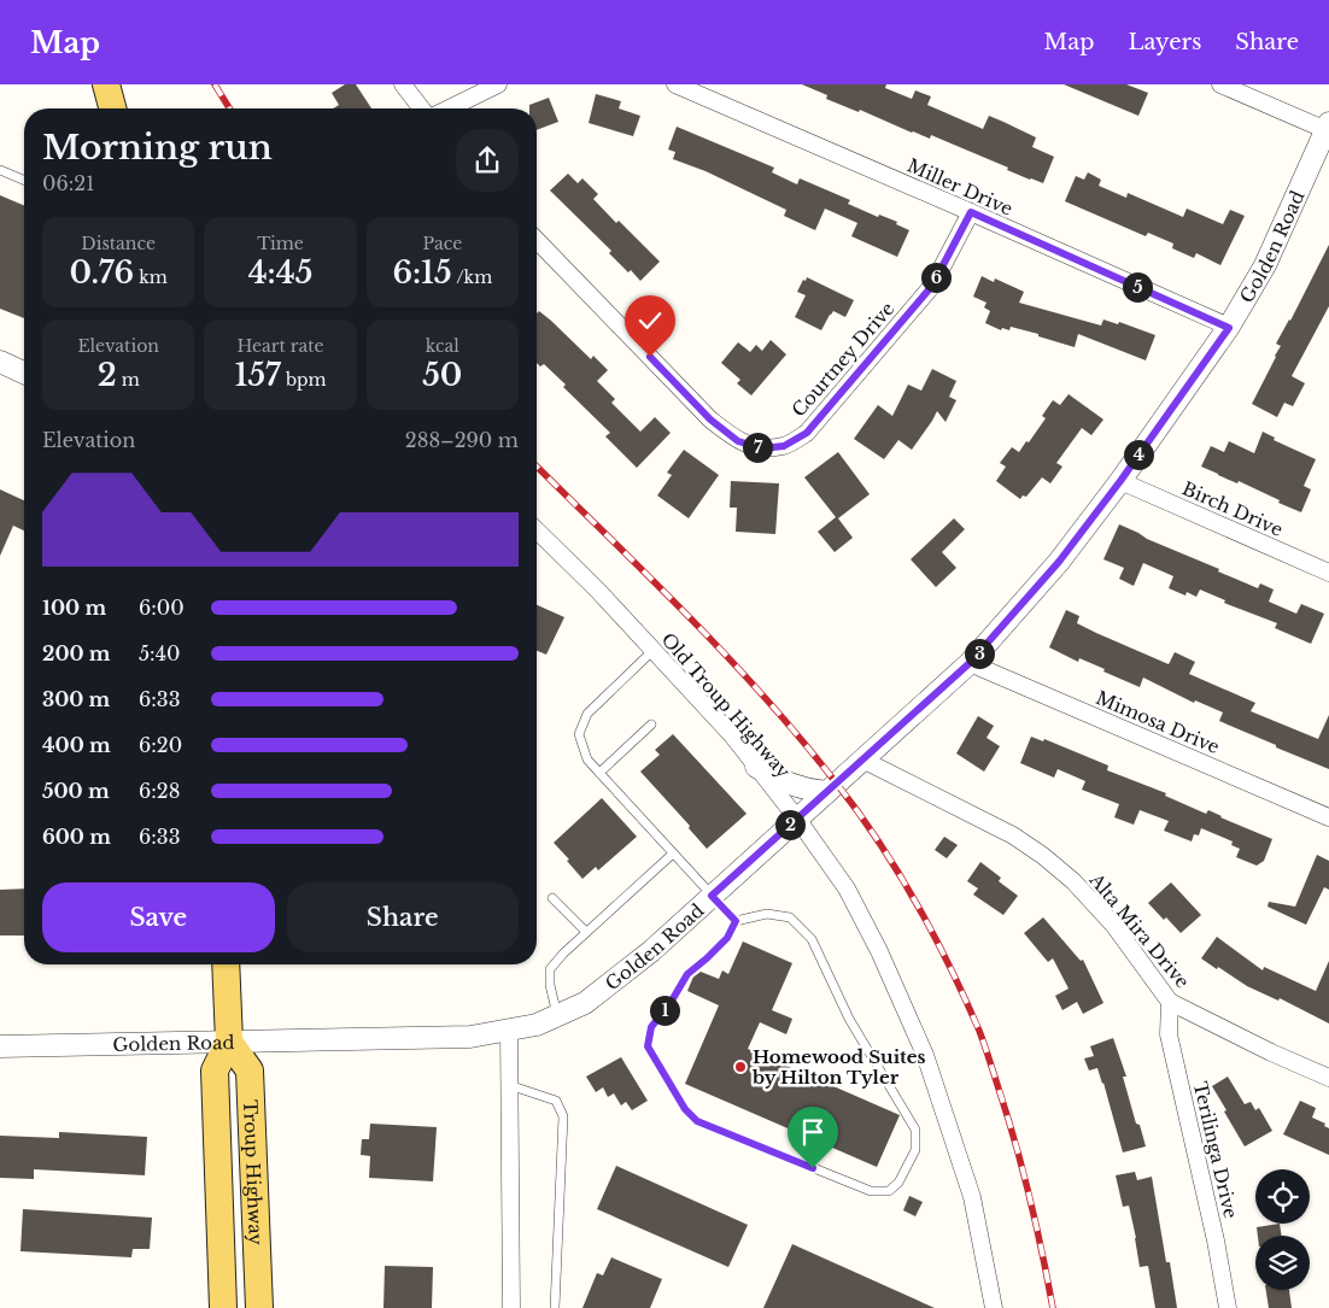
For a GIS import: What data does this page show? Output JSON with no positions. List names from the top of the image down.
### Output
{
  "streets": {
    "main road": ["Troup Highway"],
    "street": [
      "Miller Drive",
      "Golden Road",
      "Courtney Drive",
      "Birch Drive",
      "Old Troup Highway",
      "Mimosa Drive",
      "Alta Mira Drive",
      "Terilinga Drive"
    ]
  },
  "crossings": [
    ["Miller Drive", "Golden Road"],
    ["Miller Drive", "Courtney Drive"],
    ["Golden Road", "Birch Drive"],
    ["Golden Road", "Old Troup Highway"],
    ["Golden Road", "Mimosa Drive"],
    ["Golden Road", "Alta Mira Drive"],
    ["Golden Road", "Troup Highway"],
    ["Alta Mira Drive", "Terilinga Drive"]
  ],
  "places": ["Homewood Suites by Hilton Tyler"],
  "page": {
    "header": "Map",
    "nav": ["Map", "Layers", "Share"],
    "heading": ["Morning run", "06:21"],
    "stats": [
      ["Distance", "0.76 km"],
      ["Time", "4:45"],
      ["Pace", "6:15 /km"],
      ["Elevation", "2 m"],
      ["Heart rate", "157 bpm"],
      ["kcal", "50"]
    ],
    "pins": [
      "6",
      "5",
      "7",
      "4",
      "3",
      "2",
      "1"
    ],
    "chart": ["Elevation", "288–290 m"],
    "list": [
      {
        "name": "100 m",
        "note": "6:00"
      },
      {
        "name": "200 m",
        "note": "5:40"
      },
      {
        "name": "300 m",
        "note": "6:33"
      },
      {
        "name": "400 m",
        "note": "6:20"
      },
      {
        "name": "500 m",
        "note": "6:28"
      },
      {
        "name": "600 m",
        "note": "6:33"
      }
    ],
    "buttons": ["Save", "Share"]
  }
}
